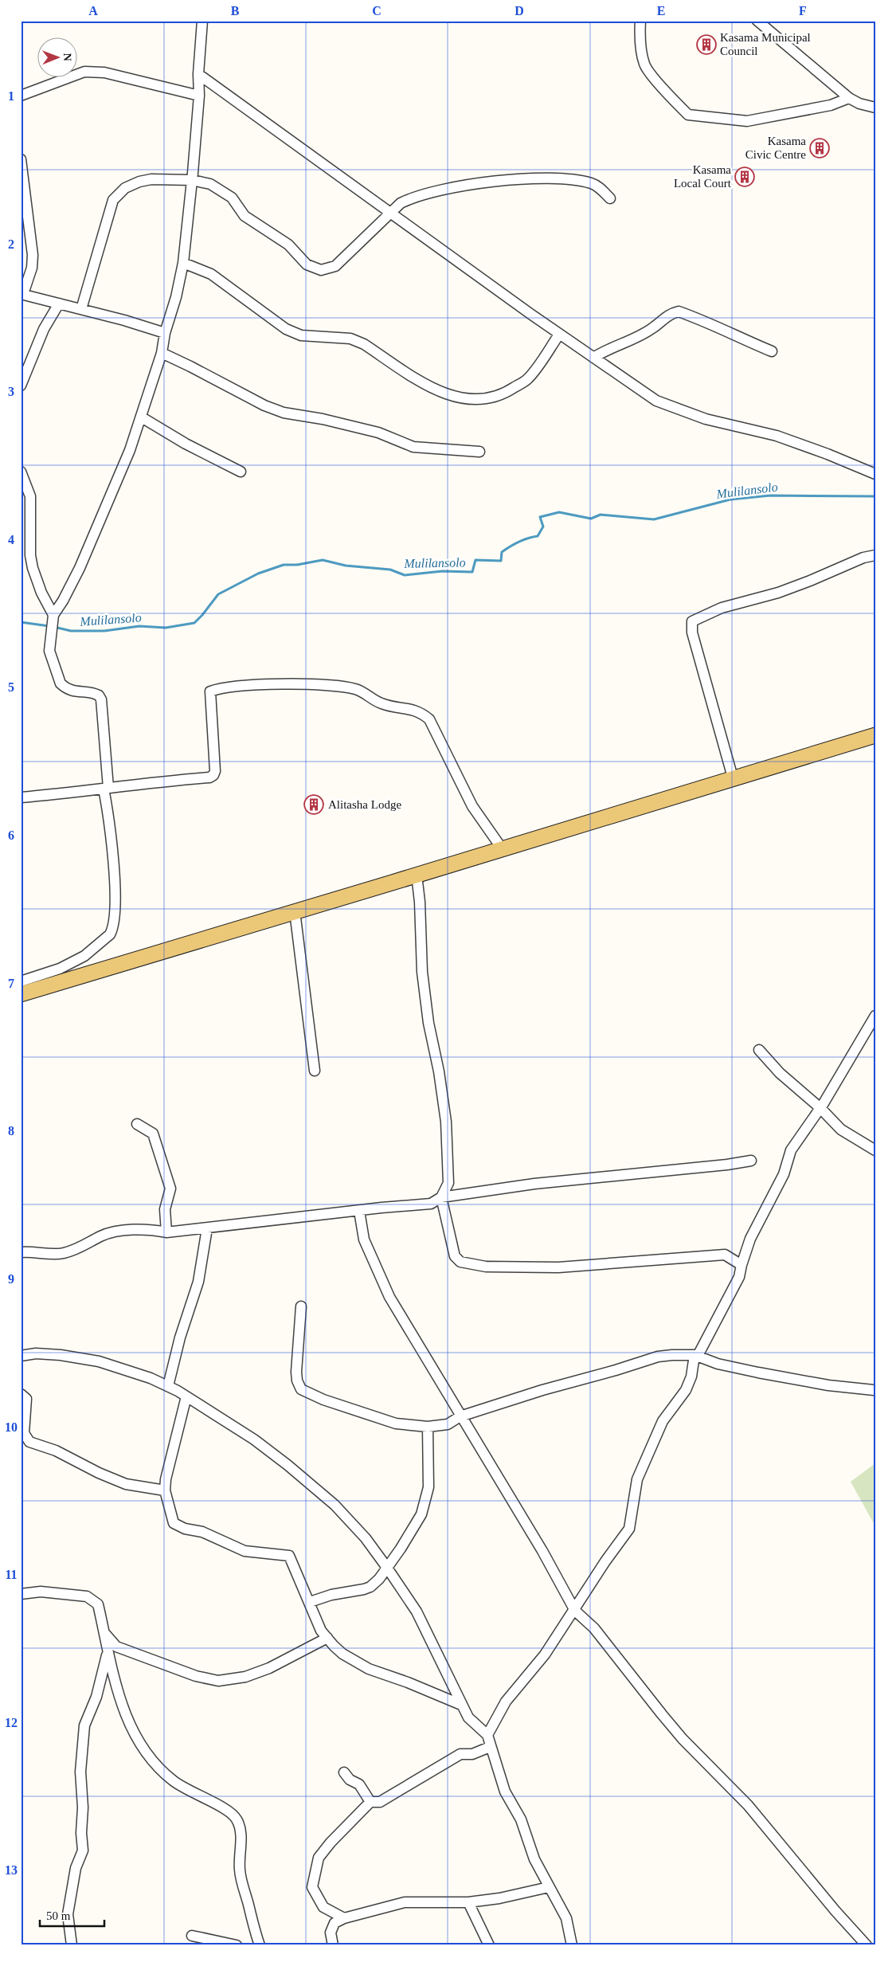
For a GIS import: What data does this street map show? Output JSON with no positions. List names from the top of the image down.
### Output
{
  "water": ["Mulilansolo"],
  "places": {
    "building": [
      "Kasama Municipal Council",
      "Kasama Civic Centre",
      "Kasama Local Court",
      "Alitasha Lodge"
    ]
  },
  "scale_bar": "50 m",
  "north": "right",
  "grid": {
    "columns": [
      "A",
      "B",
      "C",
      "D",
      "E",
      "F"
    ],
    "rows": [
      "1",
      "2",
      "3",
      "4",
      "5",
      "6",
      "7",
      "8",
      "9",
      "10",
      "11",
      "12",
      "13"
    ]
  }
}
